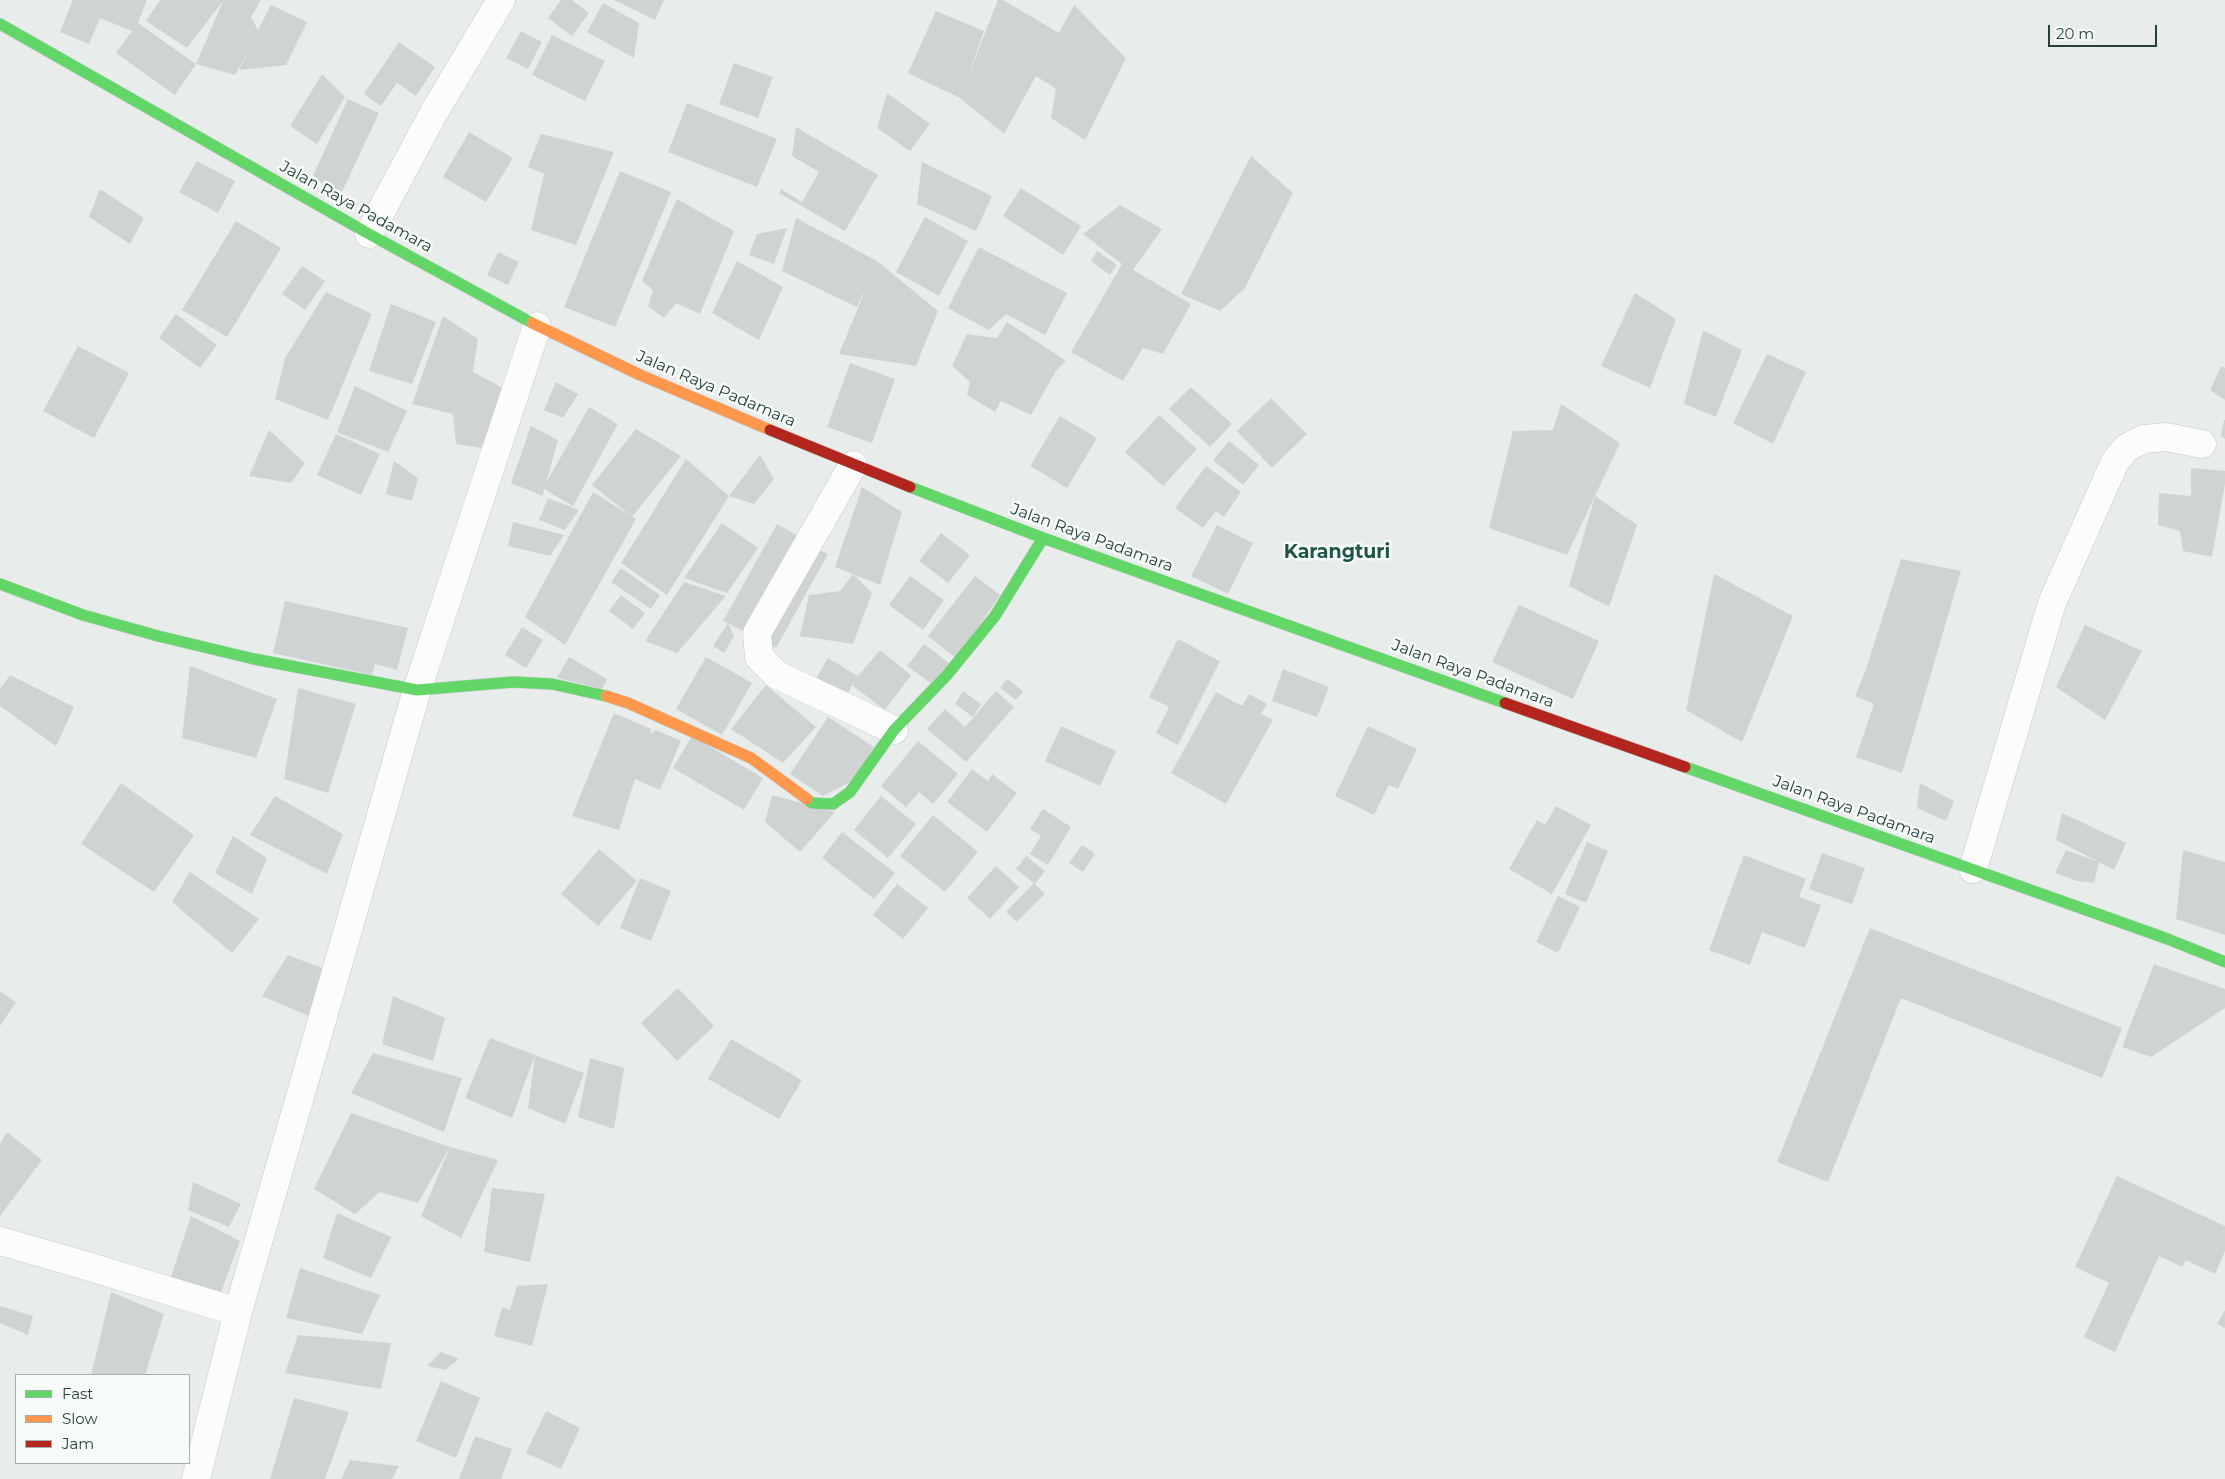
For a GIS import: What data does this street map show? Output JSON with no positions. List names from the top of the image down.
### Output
{
  "streets": {
    "main road": ["Jalan Raya Padamara"]
  },
  "districts": ["Karangturi"],
  "legend": ["Fast", "Slow", "Jam"],
  "scale_bar": "20 m"
}
